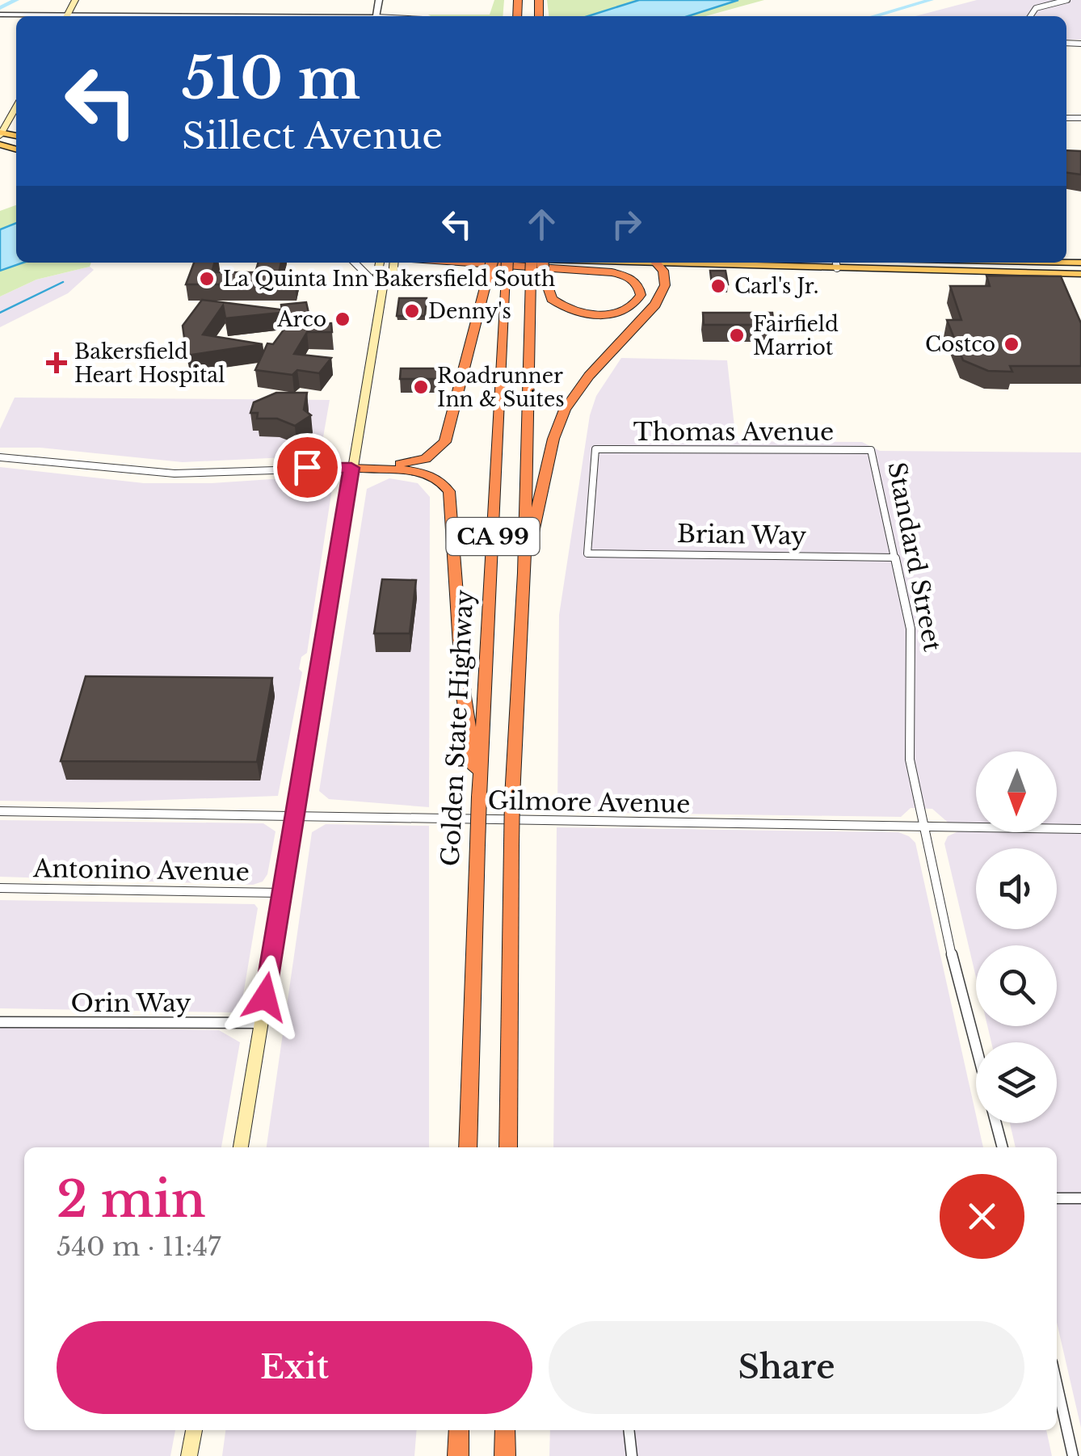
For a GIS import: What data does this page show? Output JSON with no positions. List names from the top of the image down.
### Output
{
  "streets": {
    "highway": ["CA 99", "Golden State Highway"],
    "street": [
      "Thomas Avenue",
      "Brian Way",
      "Standard Street",
      "Gilmore Avenue",
      "Antonino Avenue",
      "Orin Way"
    ]
  },
  "crossings": [
    ["Thomas Avenue", "Brian Way"],
    ["Thomas Avenue", "Standard Street"],
    ["Brian Way", "Standard Street"],
    ["Standard Street", "Gilmore Avenue"]
  ],
  "places": {
    "other": [
      "La Quinta Inn Bakersfield South",
      "Carl's Jr.",
      "Denny's",
      "Arco",
      "Fairfield Marriot",
      "Costco",
      "Roadrunner Inn & Suites"
    ],
    "health": ["Bakersfield Heart Hospital"]
  },
  "north": "bottom",
  "page": {
    "turn": ["510 m", "Sillect Avenue"],
    "heading": ["2 min", "540 m · 11:47"],
    "buttons": ["Exit", "Share"]
  }
}
